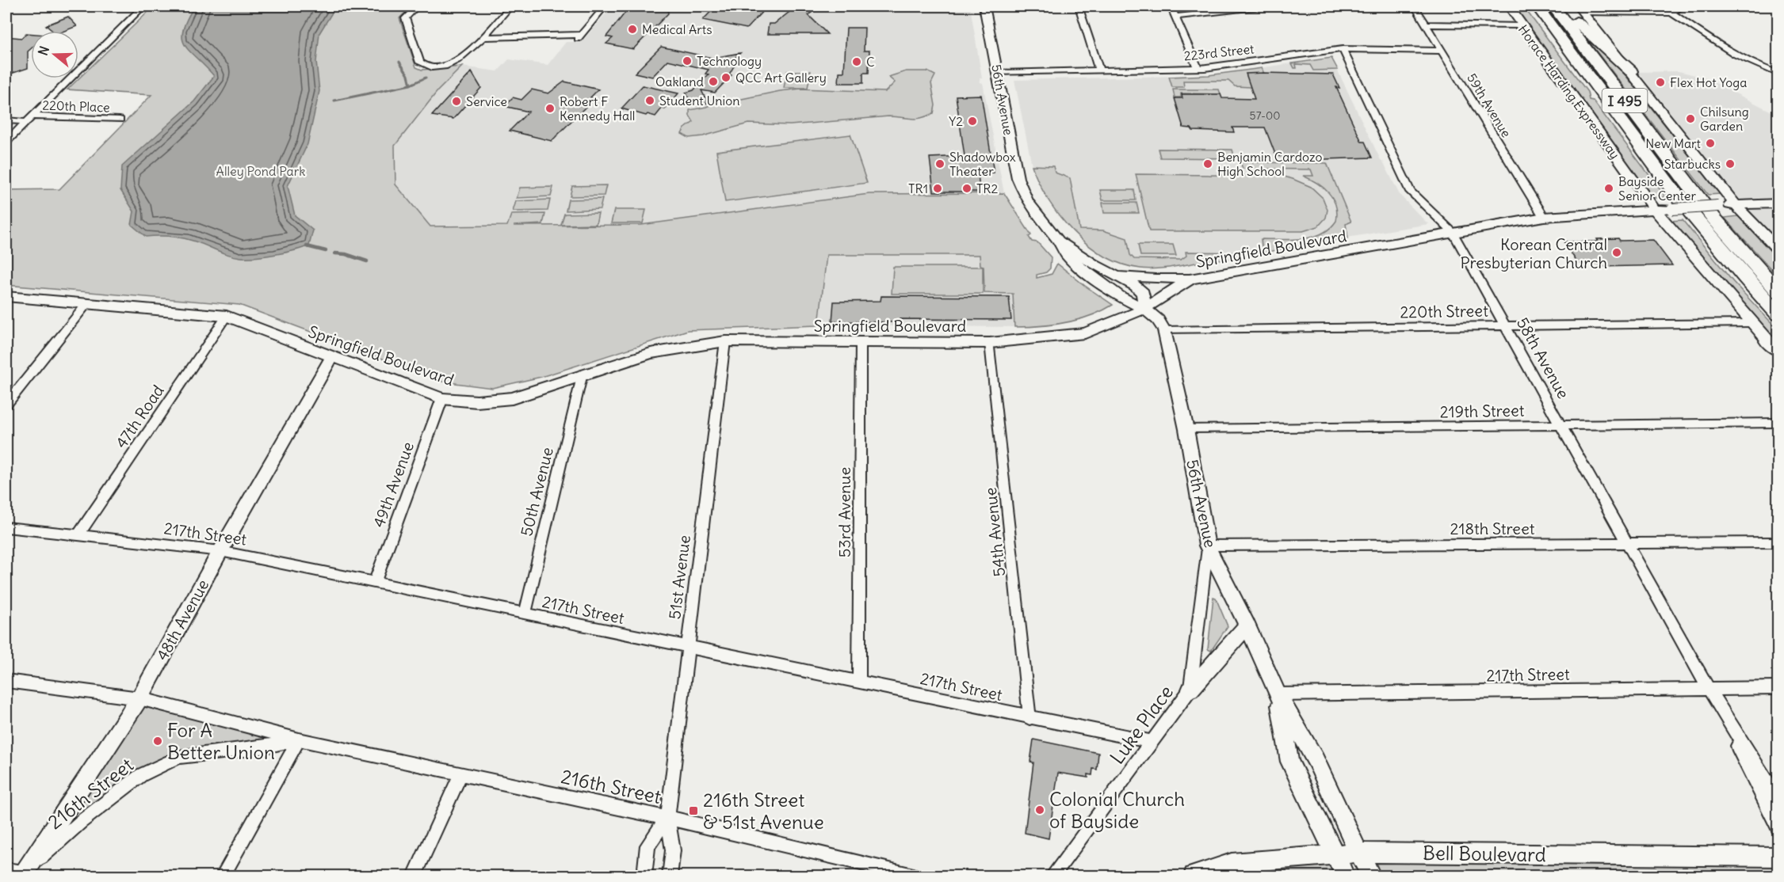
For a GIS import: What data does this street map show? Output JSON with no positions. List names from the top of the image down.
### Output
{
  "streets": {
    "highway": ["I 495"],
    "main road": [
      "Horace Harding Expressway",
      "56th Avenue",
      "Springfield Boulevard",
      "48th Avenue",
      "Bell Boulevard"
    ],
    "street": [
      "223rd Street",
      "59th Avenue",
      "220th Place",
      "220th Street",
      "58th Avenue",
      "219th Street",
      "47th Road",
      "49th Avenue",
      "50th Avenue",
      "53rd Avenue",
      "218th Street",
      "54th Avenue",
      "217th Street",
      "51st Avenue",
      "Luke Place",
      "216th Street"
    ]
  },
  "crossings": [
    ["223rd Street", "56th Avenue"],
    ["223rd Street", "59th Avenue"],
    ["223rd Street", "58th Avenue"],
    ["Horace Harding Expressway", "Springfield Boulevard"],
    ["Horace Harding Expressway", "220th Street"],
    ["56th Avenue", "Springfield Boulevard"],
    ["56th Avenue", "220th Street"],
    ["56th Avenue", "219th Street"],
    ["56th Avenue", "218th Street"],
    ["56th Avenue", "217th Street"],
    ["56th Avenue", "Luke Place"],
    ["56th Avenue", "Bell Boulevard"],
    ["59th Avenue", "Springfield Boulevard"],
    ["Springfield Boulevard", "58th Avenue"],
    ["Springfield Boulevard", "47th Road"],
    ["Springfield Boulevard", "49th Avenue"],
    ["Springfield Boulevard", "50th Avenue"],
    ["Springfield Boulevard", "53rd Avenue"],
    ["Springfield Boulevard", "54th Avenue"],
    ["Springfield Boulevard", "51st Avenue"],
    ["Springfield Boulevard", "48th Avenue"],
    ["220th Street", "58th Avenue"],
    ["58th Avenue", "219th Street"],
    ["58th Avenue", "218th Street"],
    ["58th Avenue", "217th Street"],
    ["47th Road", "217th Street"],
    ["49th Avenue", "217th Street"],
    ["50th Avenue", "217th Street"],
    ["53rd Avenue", "217th Street"],
    ["218th Street", "Luke Place"],
    ["54th Avenue", "217th Street"],
    ["217th Street", "51st Avenue"],
    ["217th Street", "48th Avenue"],
    ["217th Street", "Luke Place"],
    ["51st Avenue", "216th Street"],
    ["48th Avenue", "216th Street"]
  ],
  "parks": ["Alley Pond Park"],
  "places": {
    "other": [
      "Medical Arts",
      "Technology",
      "C",
      "QCC Art Gallery",
      "Oakland",
      "Flex Hot Yoga",
      "Student Union",
      "Service",
      "Robert F Kennedy Hall",
      "Chilsung Garden",
      "Y2",
      "New Mart",
      "Shadowbox Theater",
      "Benjamin Cardozo High School",
      "Starbucks",
      "TR1",
      "TR2",
      "Bayside Senior Center",
      "Korean Central Presbyterian Church",
      "For A Better Union",
      "Colonial Church of Bayside"
    ],
    "transit": ["216th Street & 51st Avenue"]
  },
  "house_numbers": ["57-00"],
  "north": "left"
}
